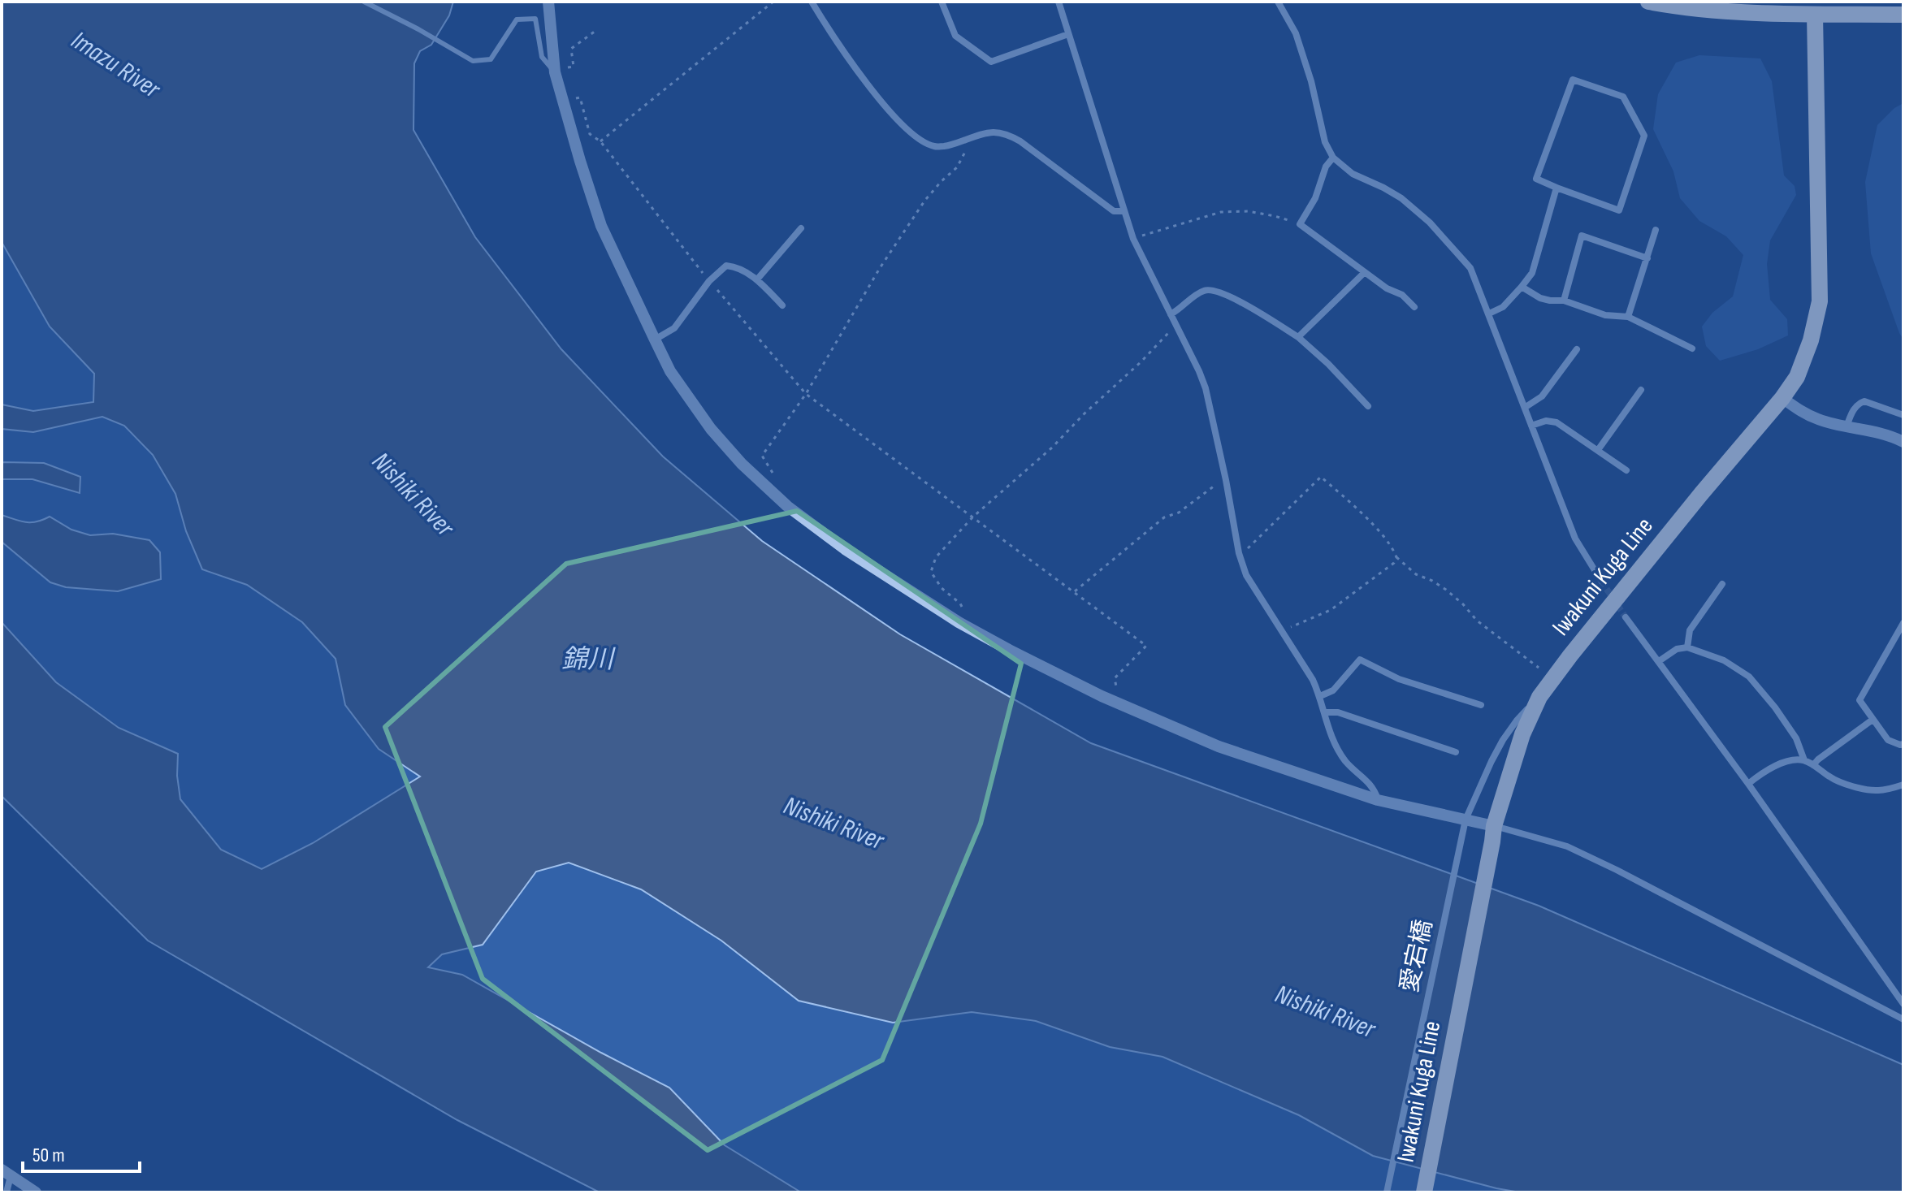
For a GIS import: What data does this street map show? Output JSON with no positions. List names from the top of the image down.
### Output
{
  "streets": {
    "main road": ["Iwakuni Kuga Line"],
    "street": ["愛宕橋"]
  },
  "crossings": [
    ["Iwakuni Kuga Line", "愛宕橋"]
  ],
  "water": ["Imazu River", "Nishiki River", "錦川"],
  "scale_bar": "50 m"
}
